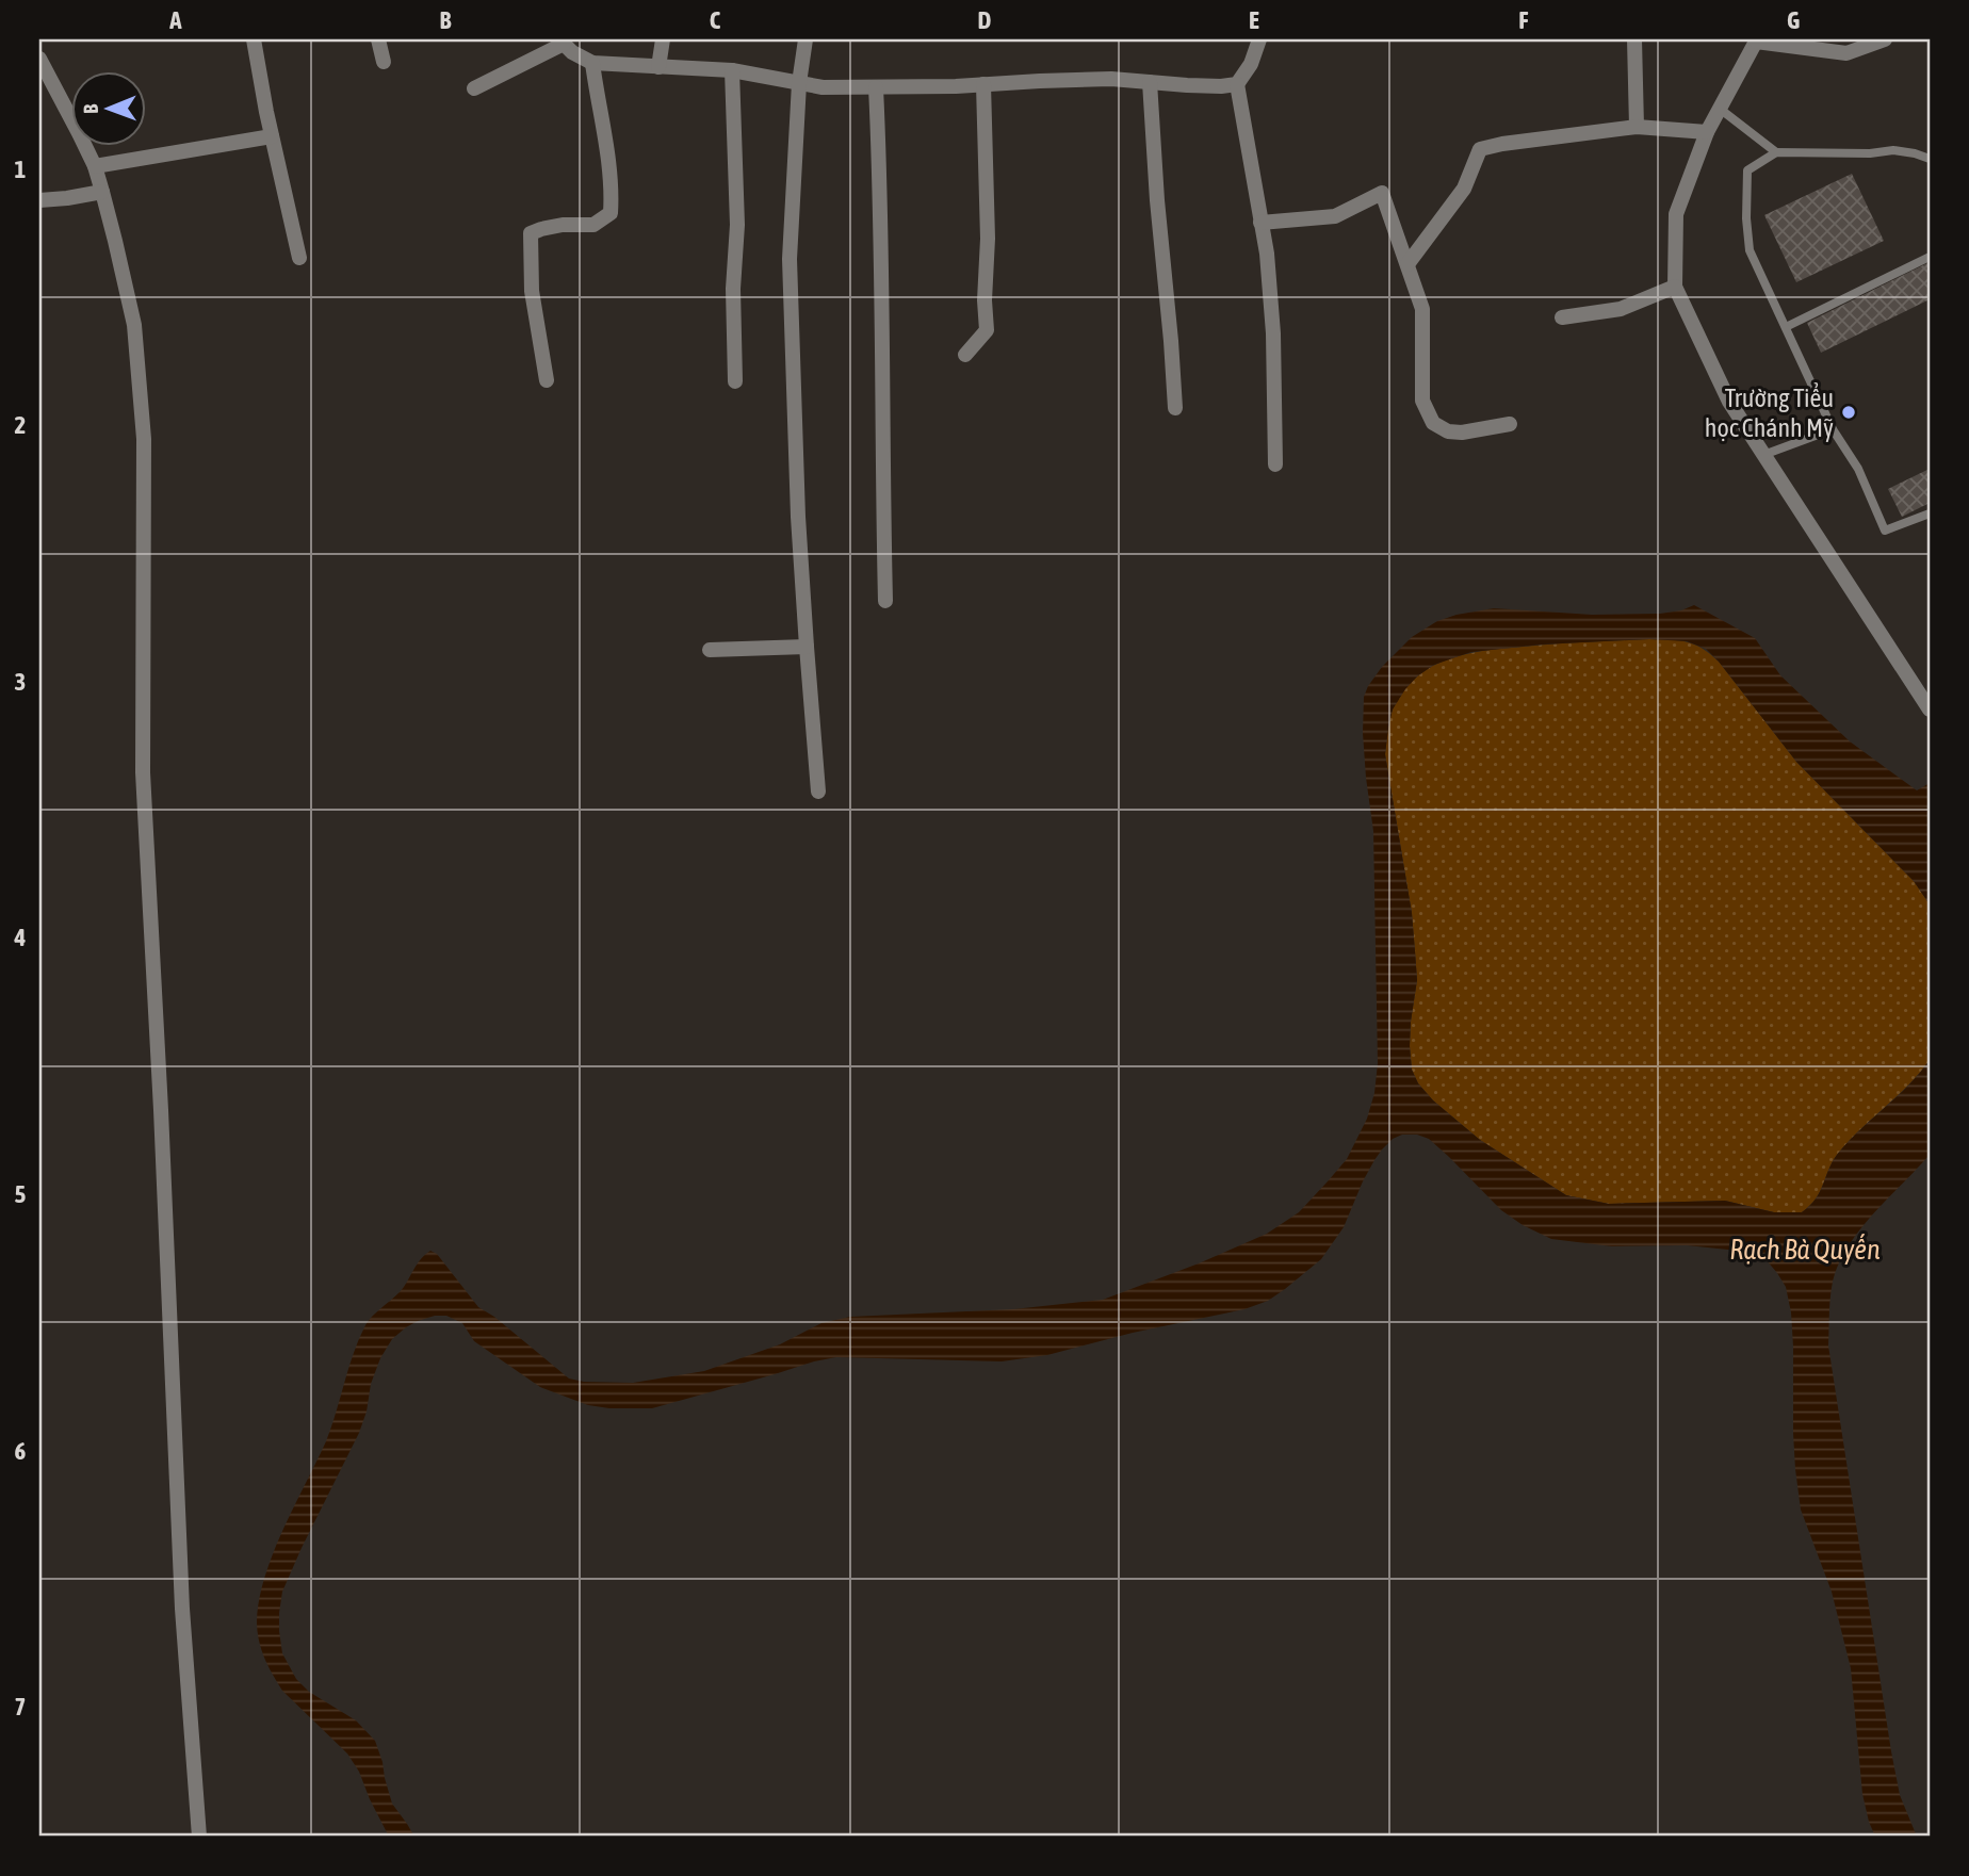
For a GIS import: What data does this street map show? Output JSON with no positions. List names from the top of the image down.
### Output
{
  "water": ["Rạch Bà Quyến"],
  "places": ["Trường Tiểu học Chánh Mỹ"],
  "north": "left",
  "grid": {
    "columns": [
      "A",
      "B",
      "C",
      "D",
      "E",
      "F",
      "G"
    ],
    "rows": [
      "1",
      "2",
      "3",
      "4",
      "5",
      "6",
      "7"
    ]
  }
}
